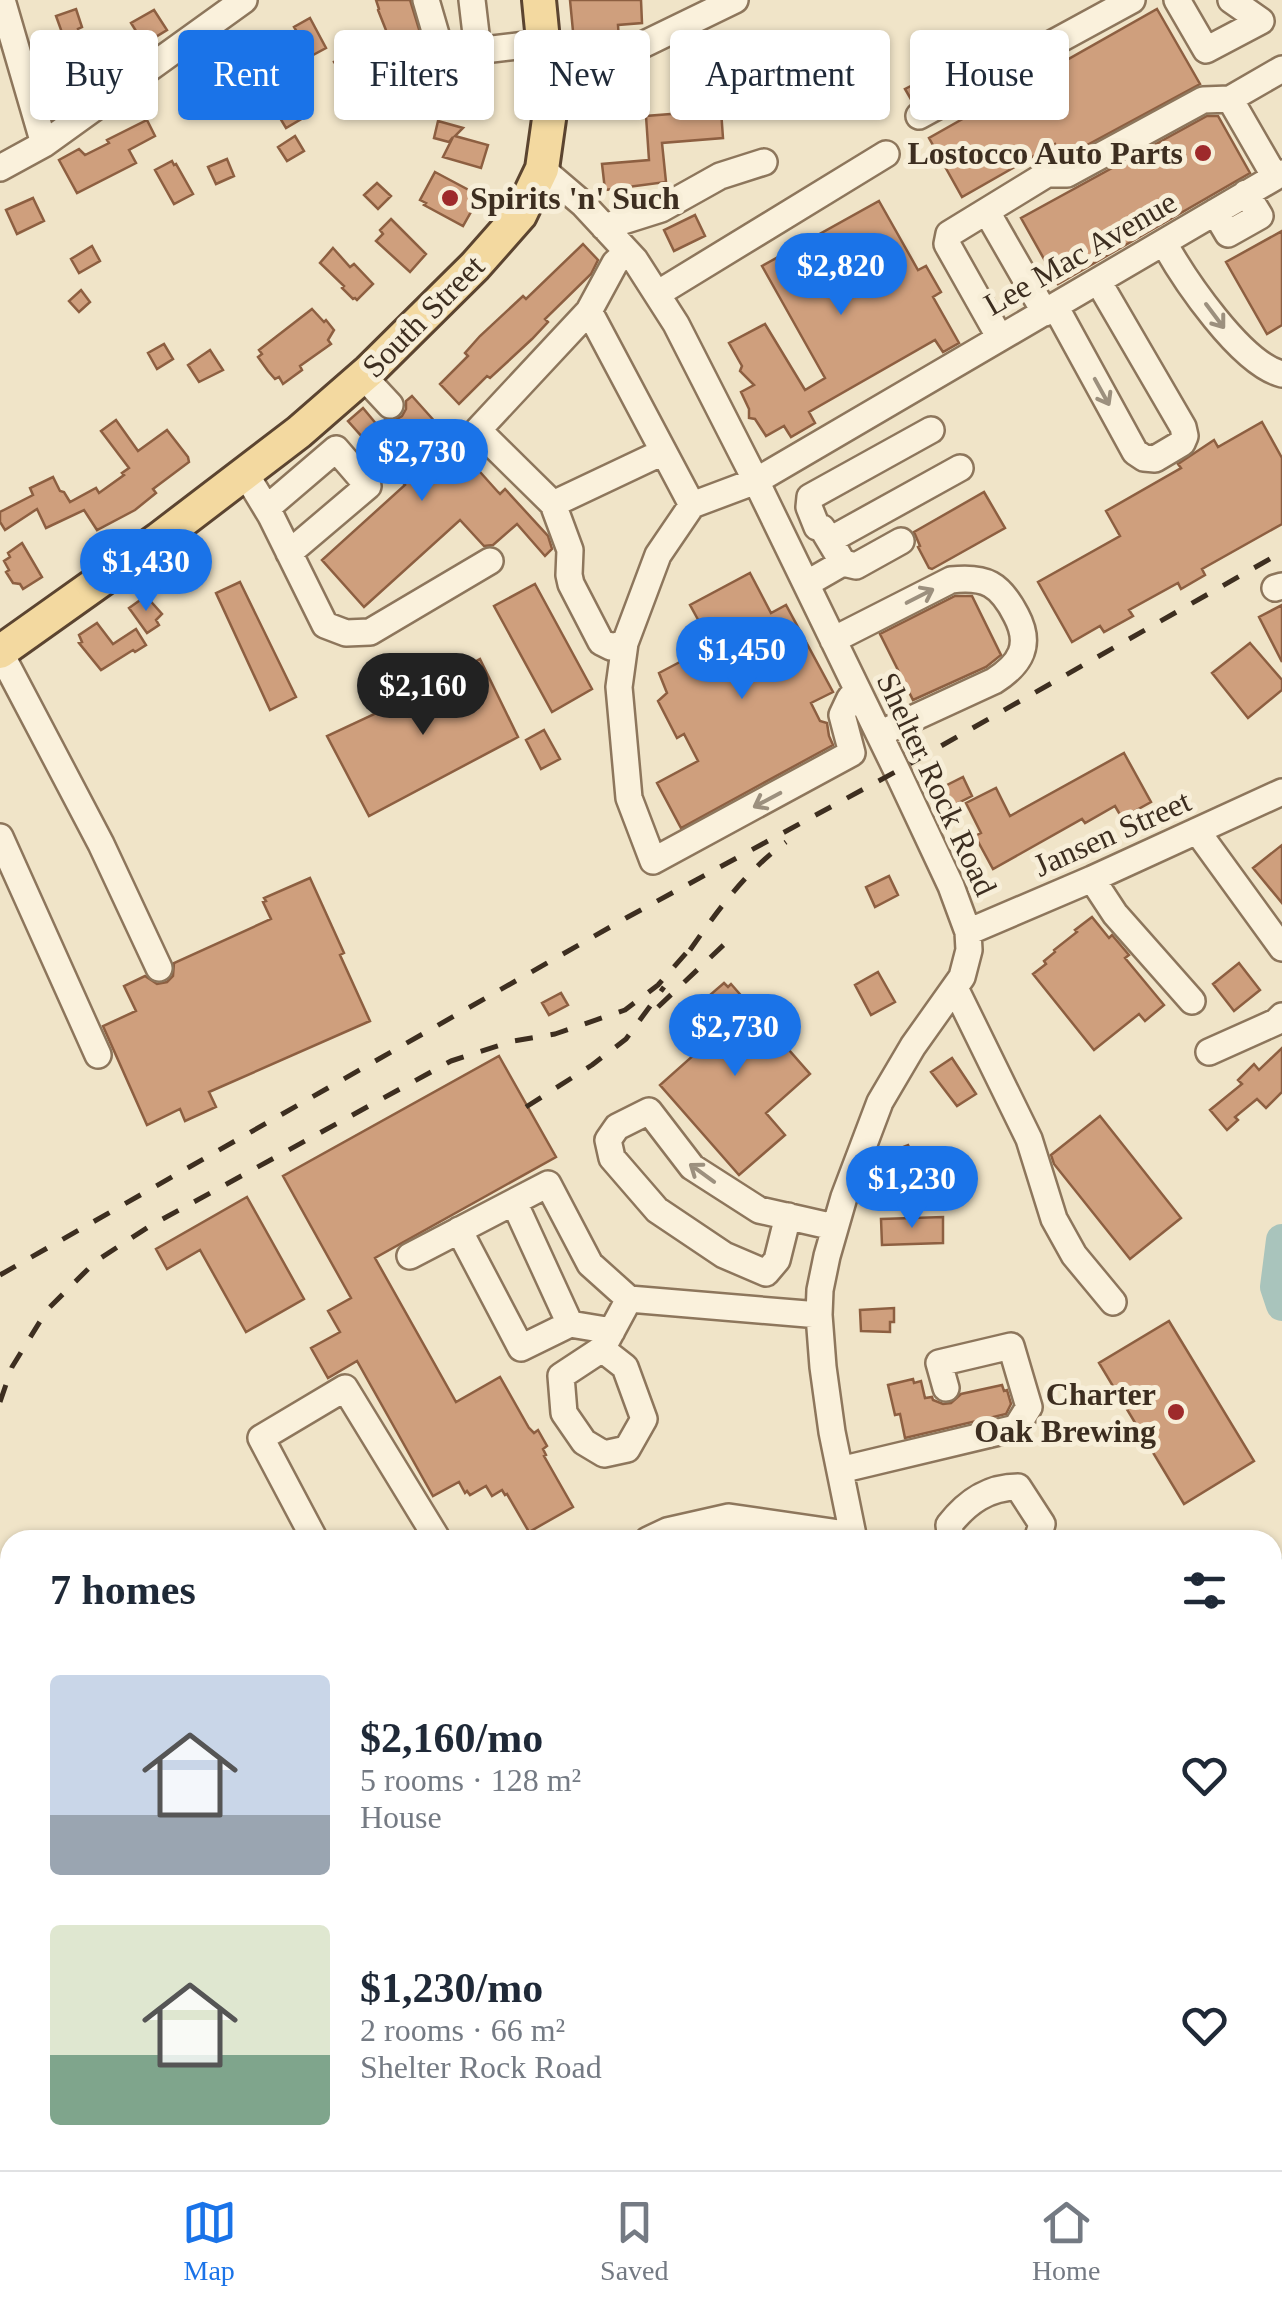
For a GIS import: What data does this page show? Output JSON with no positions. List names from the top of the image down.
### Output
{
  "streets": {
    "main road": ["South Street"],
    "street": ["Lee Mac Avenue", "Shelter Rock Road", "Jansen Street"]
  },
  "crossings": [
    ["Lee Mac Avenue", "Shelter Rock Road"],
    ["South Street", "Shelter Rock Road"],
    ["Shelter Rock Road", "Jansen Street"]
  ],
  "places": ["Lostocco Auto Parts", "Spirits 'n' Such", "Charter Oak Brewing"],
  "page": {
    "chip": [
      "Buy",
      "Rent",
      "Filters",
      "New",
      "Apartment",
      "House"
    ],
    "price": [
      "$2,820",
      "$2,730",
      "$1,430",
      "$1,450",
      "$2,160",
      "$2,730",
      "$1,230"
    ],
    "heading": "7 homes",
    "list": [
      {
        "name": "$2,160/mo",
        "note": "5 rooms · 128 m² · House"
      },
      {
        "name": "$1,230/mo",
        "note": "2 rooms · 66 m² · Shelter Rock Road"
      }
    ],
    "tabs": ["Map", "Saved", "Home"]
  }
}
